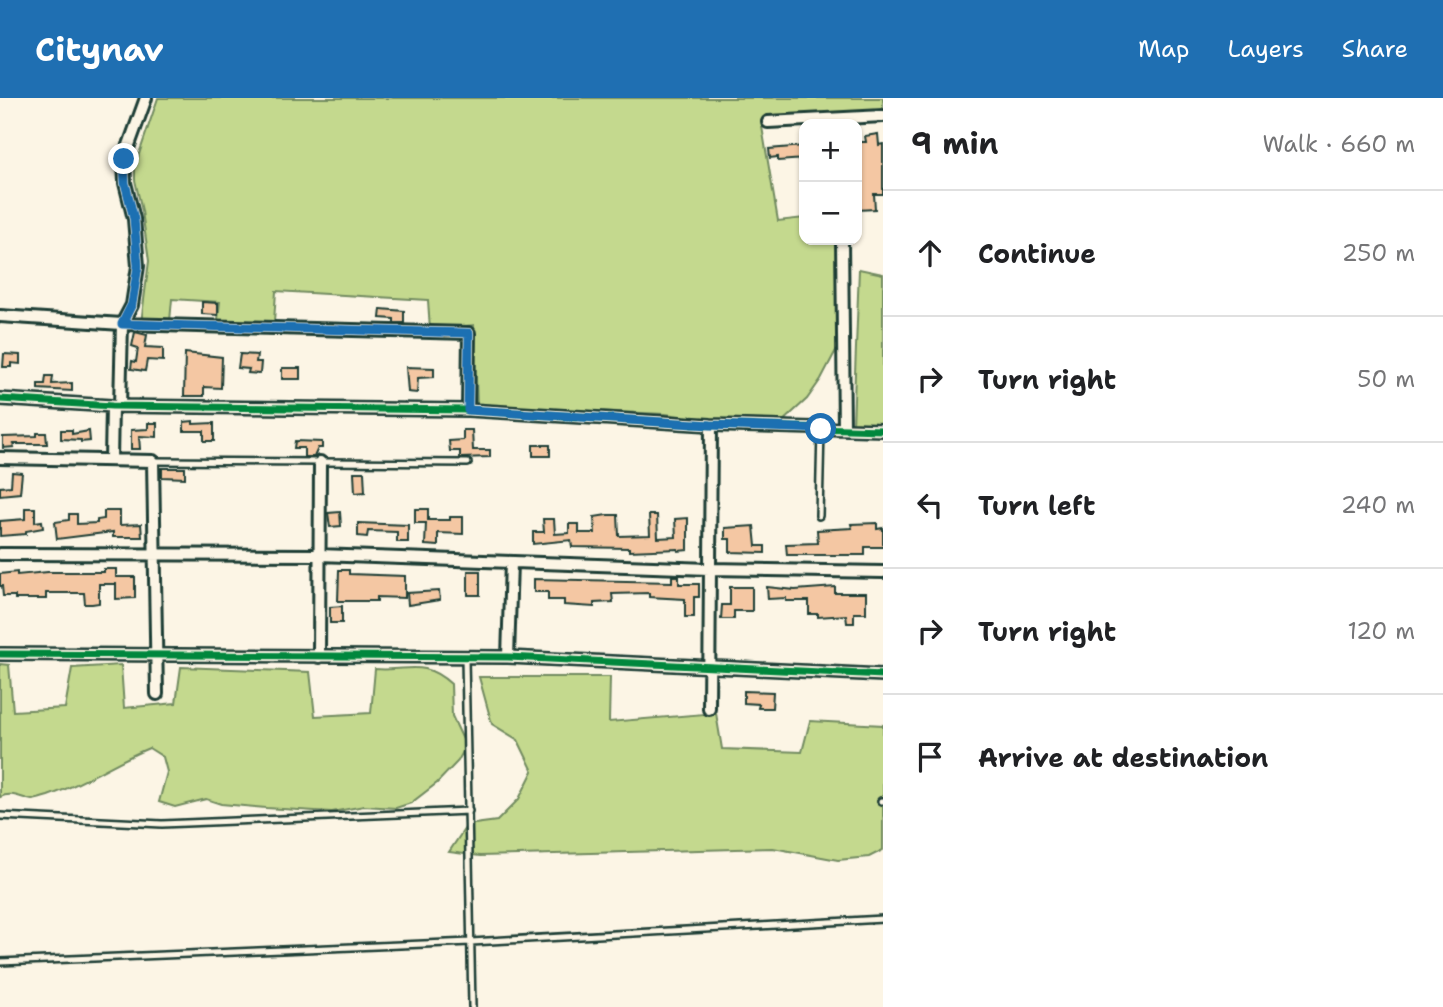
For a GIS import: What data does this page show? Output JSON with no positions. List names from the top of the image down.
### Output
{
  "page": {
    "header": "Citynav",
    "nav": ["Map", "Layers", "Share"],
    "heading": ["9 min", "Walk · 660 m"],
    "map_buttons": ["+", "−"],
    "list": [
      ["Continue", "250 m"],
      ["Turn right", "50 m"],
      ["Turn left", "240 m"],
      ["Turn right", "120 m"],
      "Arrive at destination"
    ]
  }
}
